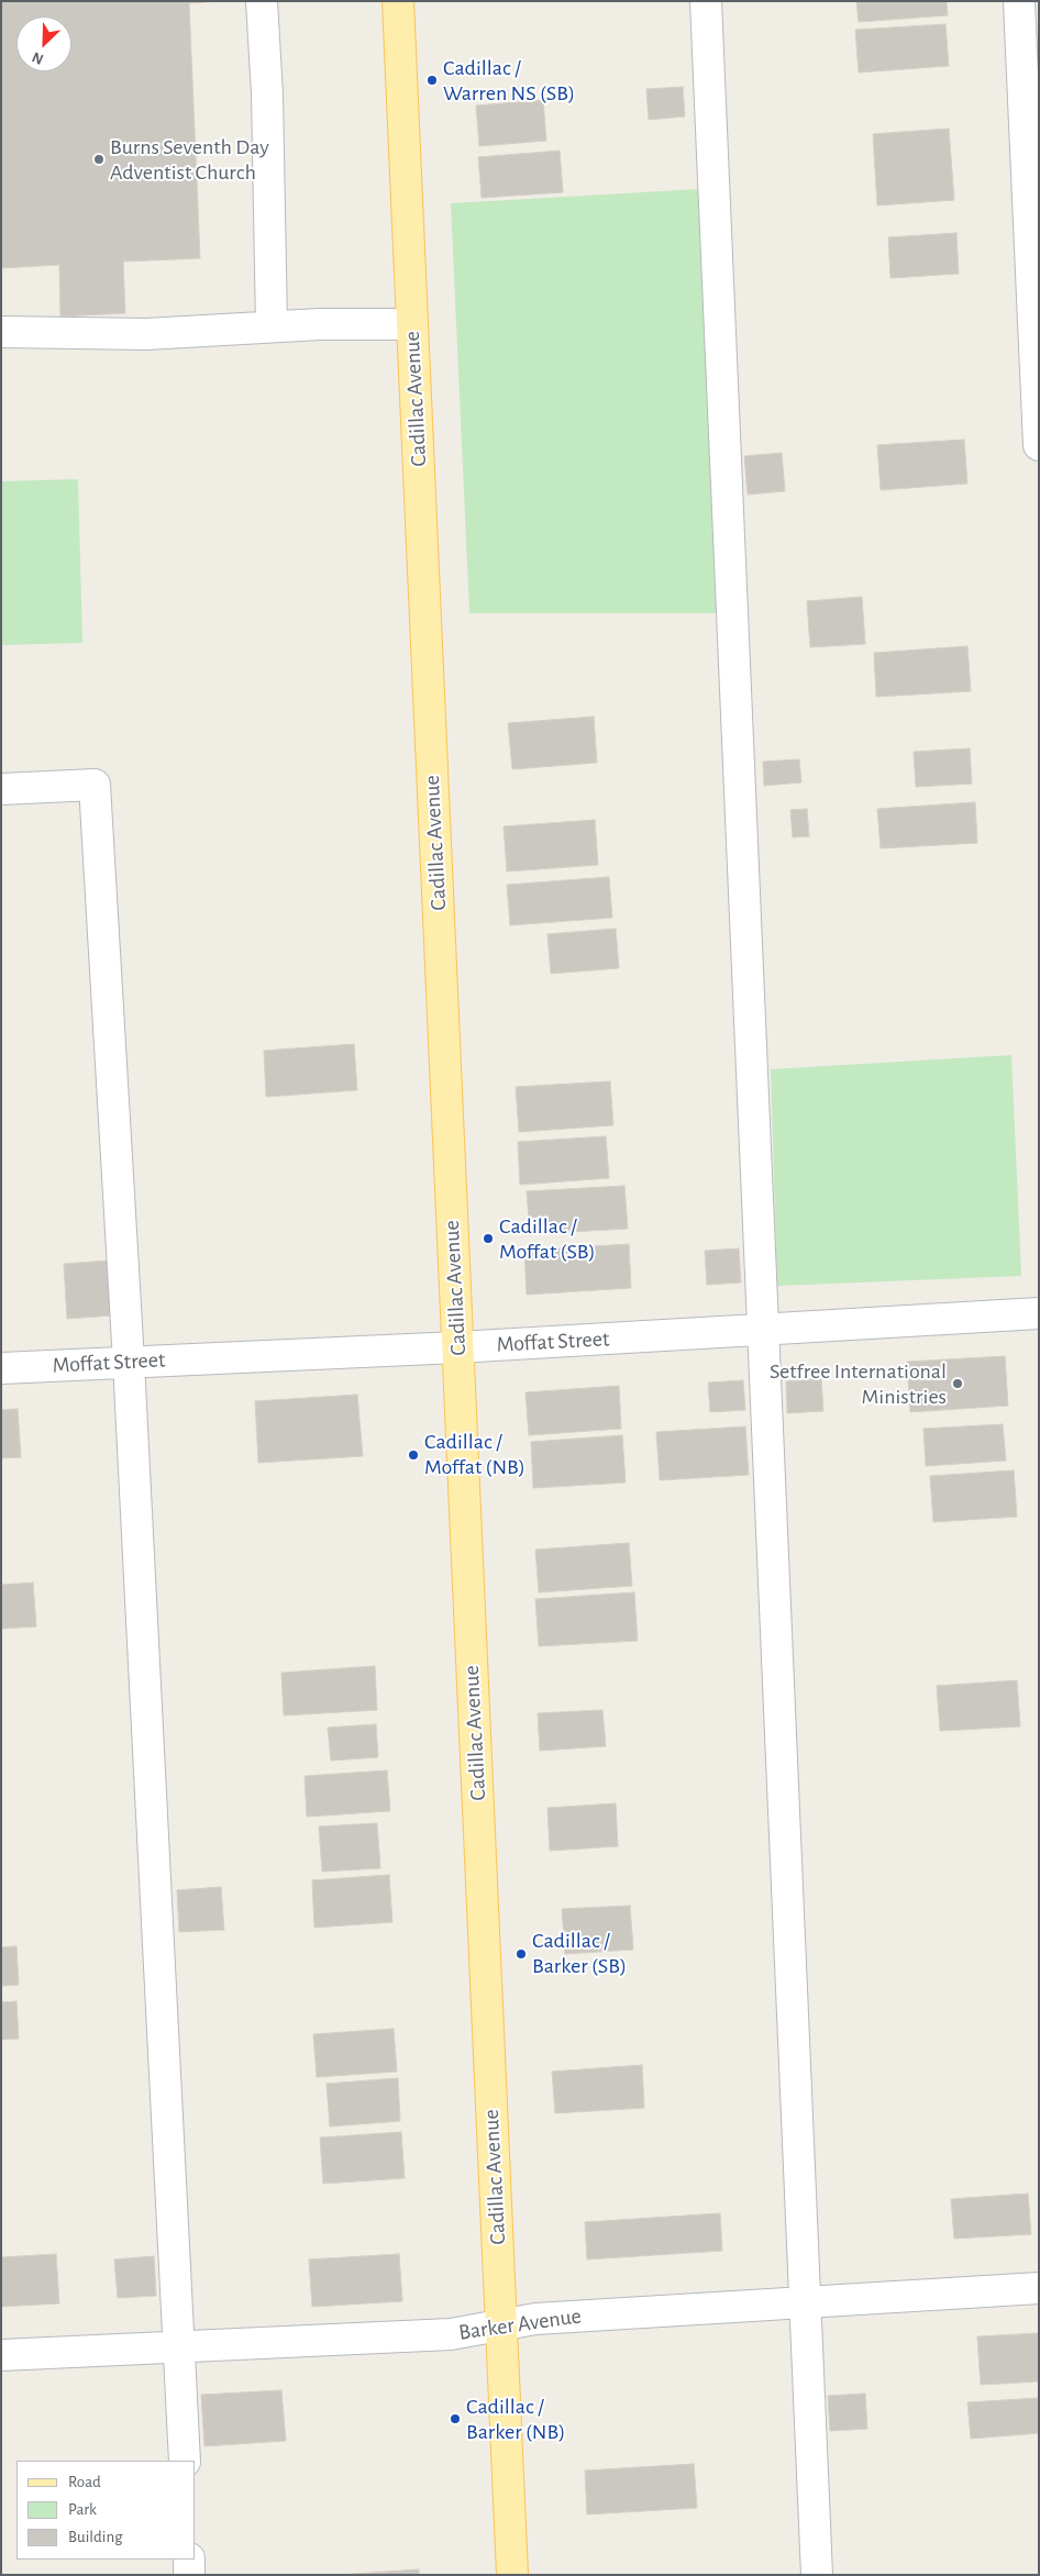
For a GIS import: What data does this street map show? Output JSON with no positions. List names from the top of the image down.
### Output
{
  "streets": {
    "main road": ["Cadillac Avenue"],
    "street": ["Moffat Street", "Barker Avenue"]
  },
  "crossings": [
    ["Cadillac Avenue", "Moffat Street"],
    ["Cadillac Avenue", "Barker Avenue"]
  ],
  "places": [
    "Cadillac / Warren NS (SB)",
    "Burns Seventh Day Adventist Church",
    "Cadillac / Moffat (SB)",
    "Setfree International Ministries",
    "Cadillac / Moffat (NB)",
    "Cadillac / Barker (SB)",
    "Cadillac / Barker (NB)"
  ],
  "legend": ["Road", "Park", "Building"],
  "north": "bottom left"
}
